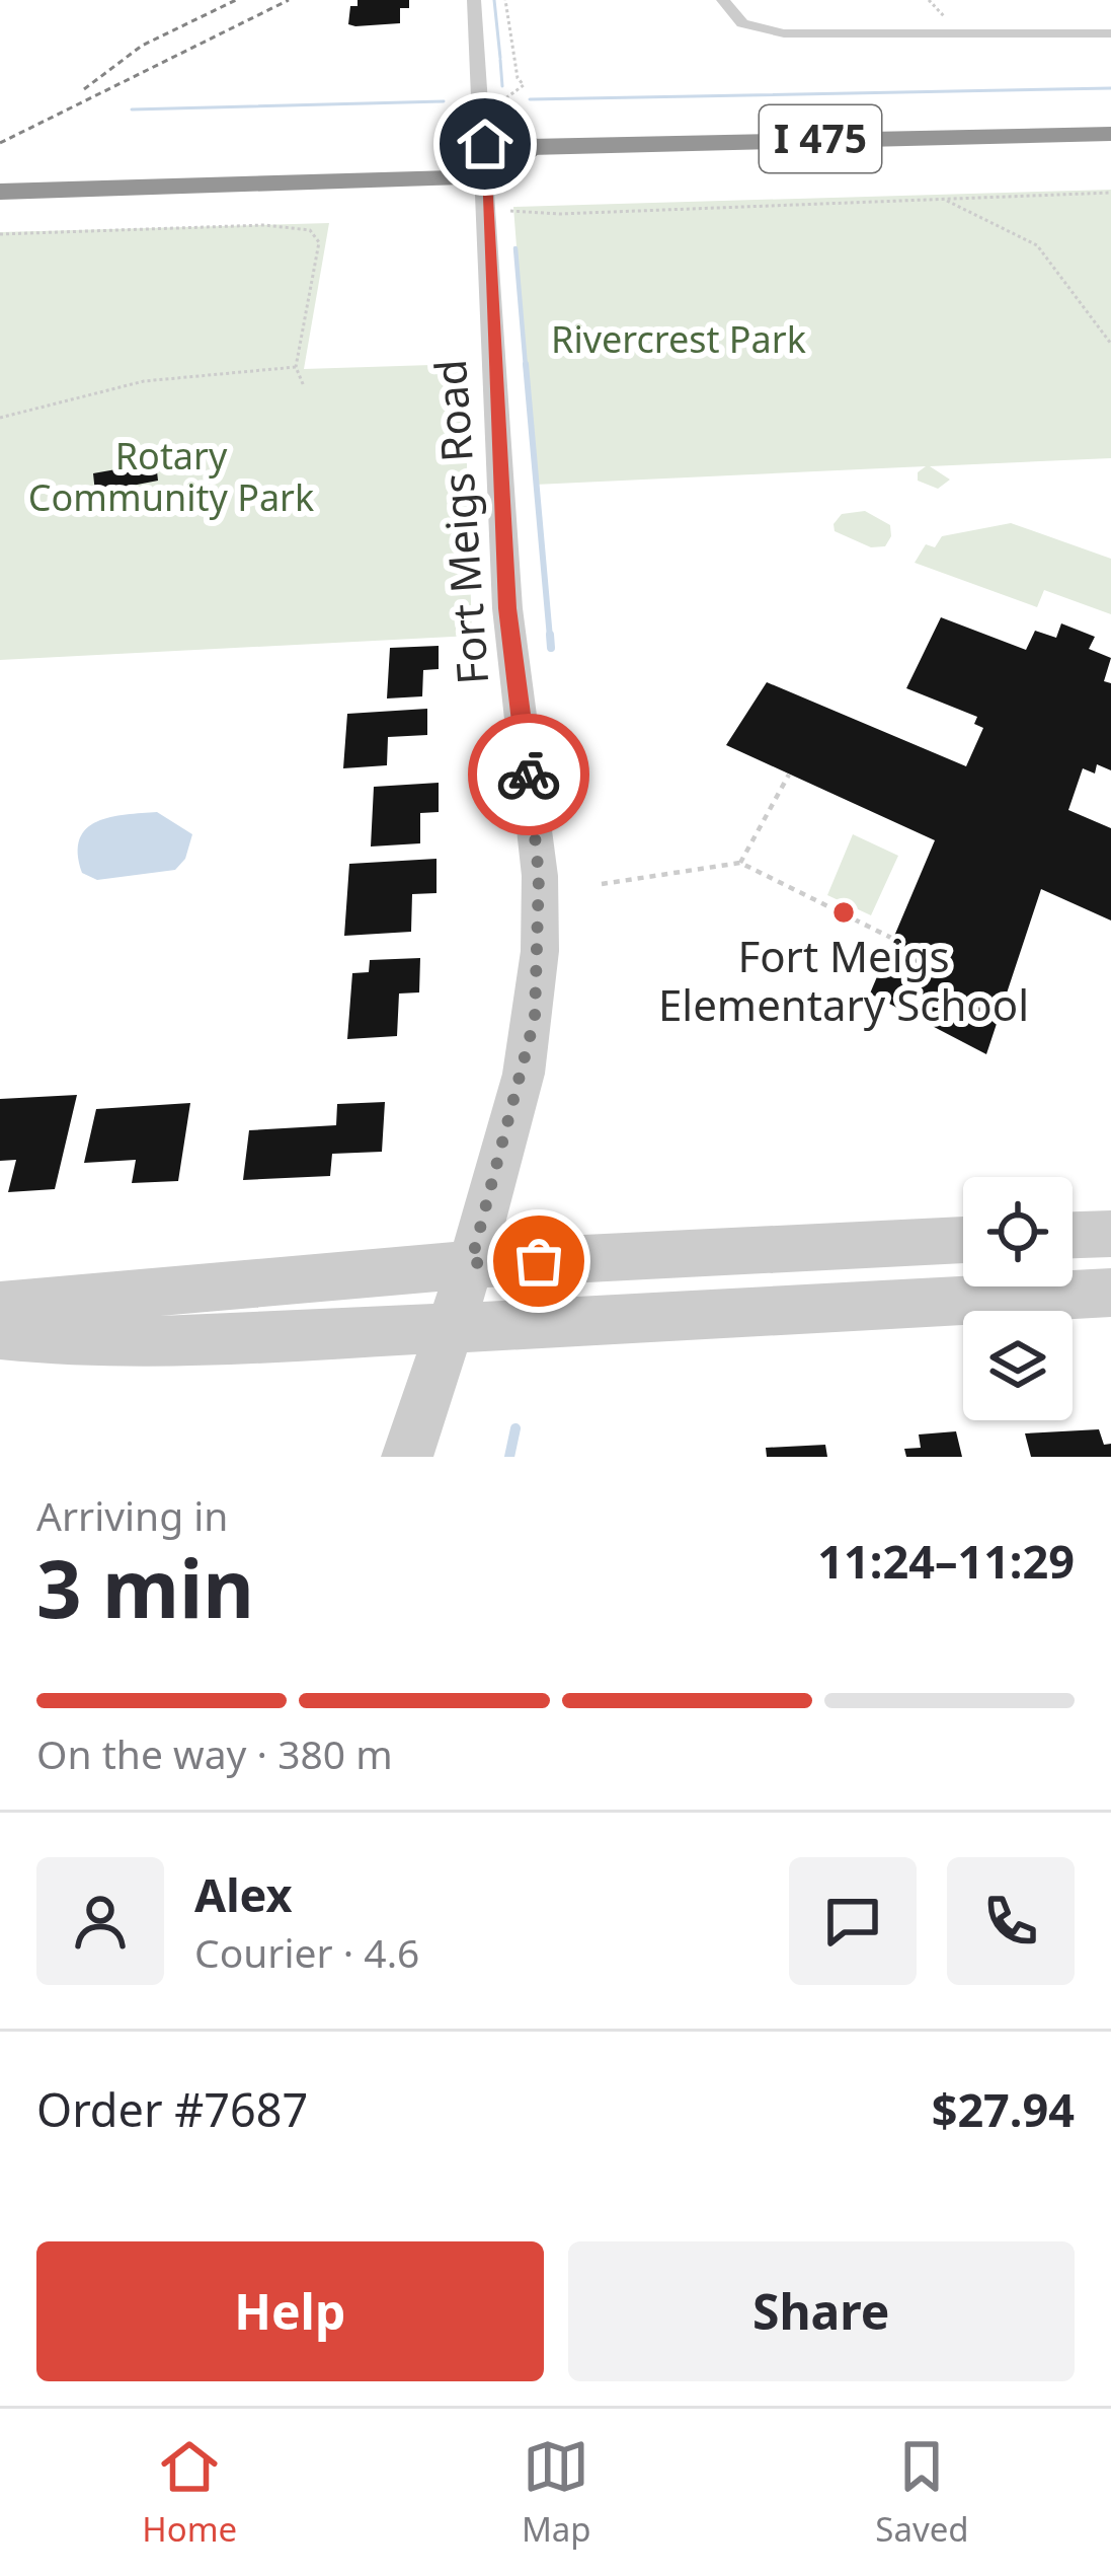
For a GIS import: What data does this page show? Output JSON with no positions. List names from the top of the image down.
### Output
{
  "streets": {
    "highway": ["I 475"],
    "street": ["Fort Meigs Road"]
  },
  "parks": ["Rivercrest Park", "Rotary Community Park"],
  "places": ["Fort Meigs Elementary School"],
  "page": {
    "heading": ["3 min", "Arriving in", "11:24–11:29"],
    "panel": [
      "Alex",
      "Courier · 4.6",
      "Order #7687",
      "$27.94"
    ],
    "bar": "On the way · 380 m",
    "buttons": ["Help", "Share"],
    "tabs": ["Home", "Map", "Saved"]
  }
}
